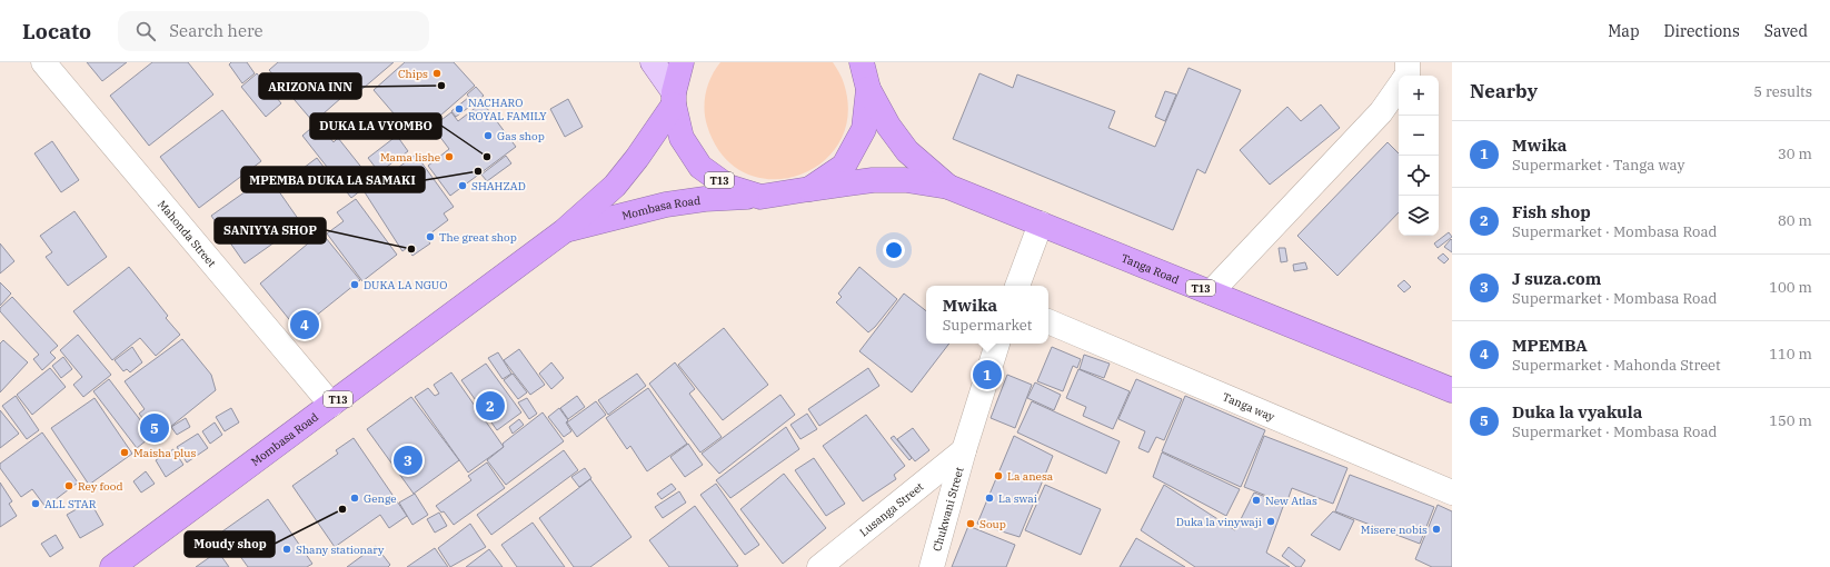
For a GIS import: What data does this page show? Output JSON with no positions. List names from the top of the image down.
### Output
{
  "streets": {
    "highway": ["T13", "Mombasa Road", "Tanga Road"],
    "street": [
      "Mahonda Street",
      "Tanga way",
      "Lusanga Street",
      "Chukwani Street"
    ]
  },
  "crossings": [
    ["T13", "Mombasa Road"],
    ["T13", "Tanga Road"],
    ["Mombasa Road", "Mahonda Street"],
    ["Lusanga Street", "Chukwani Street"]
  ],
  "places": [
    "Chips",
    "ARIZONA INN",
    "NACHARO ROYAL FAMILY",
    "Gas shop",
    "Mama lishe",
    "DUKA LA VYOMBO",
    "MPEMBA DUKA LA SAMAKI",
    "SHAHZAD",
    "The great shop",
    "SANIYYA SHOP",
    "DUKA LA NGUO",
    "Maisha plus",
    "La anesa",
    "Rey food",
    "Genge",
    "La swai",
    "New Atlas",
    "ALL STAR",
    "Moudy shop",
    "Duka la vinywaji",
    "Soup",
    "Misere nobis",
    "Shany stationary"
  ],
  "page": {
    "header": "Locato",
    "search": "Search here",
    "nav": ["Map", "Directions", "Saved"],
    "heading": ["Nearby", "5 results"],
    "map_buttons": ["+", "−"],
    "list": [
      {
        "mark": "1",
        "name": "Mwika",
        "note": "Supermarket · Tanga way",
        "value": "30 m"
      },
      {
        "mark": "2",
        "name": "Fish shop",
        "note": "Supermarket · Mombasa Road",
        "value": "80 m"
      },
      {
        "mark": "3",
        "name": "J suza.com",
        "note": "Supermarket · Mombasa Road",
        "value": "100 m"
      },
      {
        "mark": "4",
        "name": "MPEMBA",
        "note": "Supermarket · Mahonda Street",
        "value": "110 m"
      },
      {
        "mark": "5",
        "name": "Duka la vyakula",
        "note": "Supermarket · Mombasa Road",
        "value": "150 m"
      }
    ],
    "popup": ["Mwika", "Supermarket"],
    "pins": [
      "4",
      "1",
      "2",
      "5",
      "3"
    ]
  }
}
